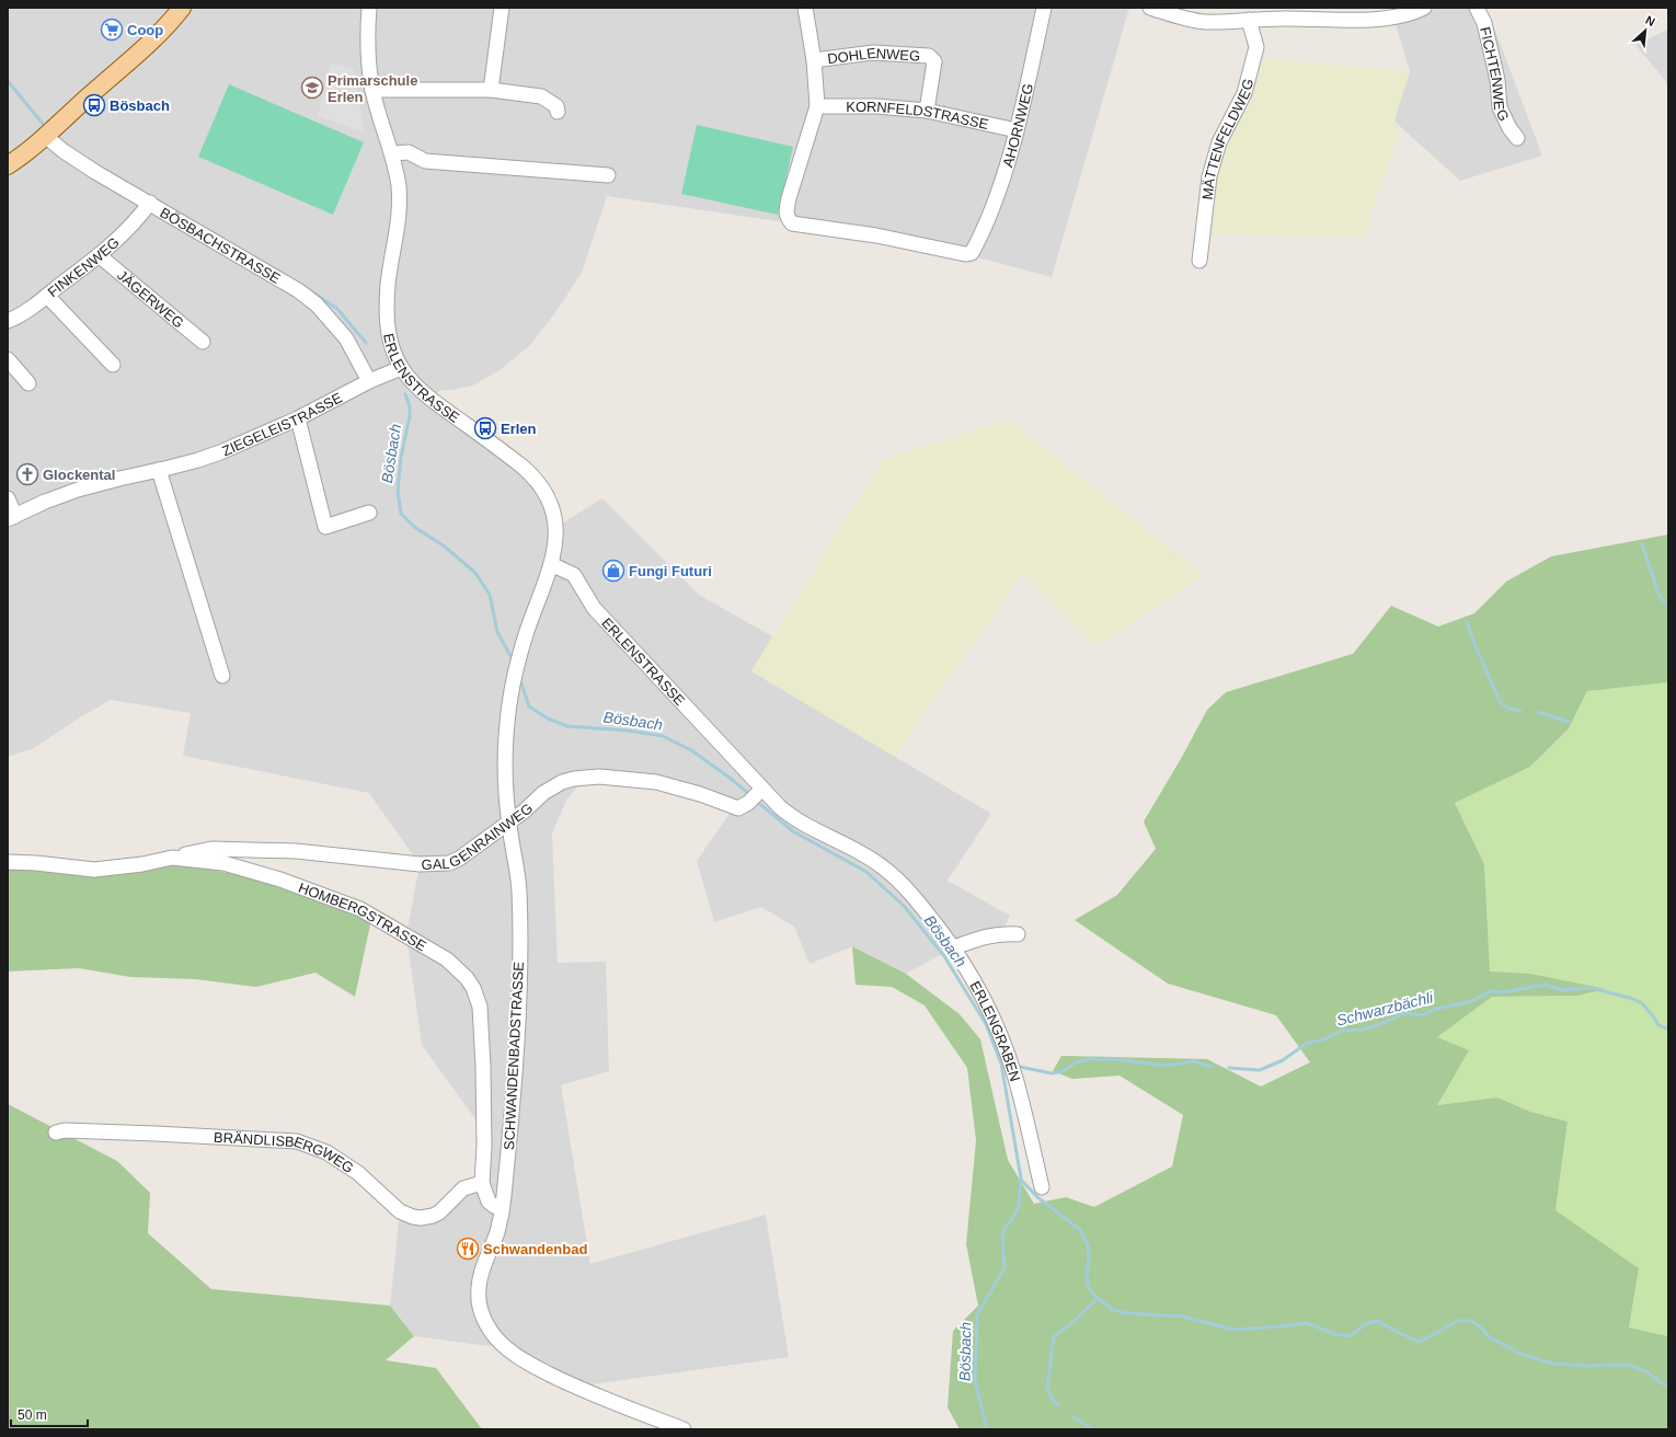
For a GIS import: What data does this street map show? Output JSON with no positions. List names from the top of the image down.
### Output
{
  "streets": {
    "street": [
      "DOHLENWEG",
      "FICHTENWEG",
      "KORNFELDSTRASSE",
      "AHORNWEG",
      "MÄTTENFELDWEG",
      "BÖSBACHSTRASSE",
      "FINKENWEG",
      "JÄGERWEG",
      "ERLENSTRASSE",
      "ZIEGELEISTRASSE",
      "GALGENRAINWEG",
      "HOMBERGSTRASSE",
      "ERLENGRABEN",
      "SCHWANDENBADSTRASSE",
      "BRÄNDLISBERGWEG"
    ]
  },
  "crossings": [
    ["DOHLENWEG", "KORNFELDSTRASSE"],
    ["KORNFELDSTRASSE", "AHORNWEG"],
    ["BÖSBACHSTRASSE", "FINKENWEG"],
    ["BÖSBACHSTRASSE", "ZIEGELEISTRASSE"],
    ["FINKENWEG", "JÄGERWEG"],
    ["ERLENSTRASSE", "ZIEGELEISTRASSE"],
    ["ERLENSTRASSE", "GALGENRAINWEG"],
    ["ERLENSTRASSE", "ERLENGRABEN"],
    ["ERLENSTRASSE", "SCHWANDENBADSTRASSE"],
    ["GALGENRAINWEG", "HOMBERGSTRASSE"],
    ["GALGENRAINWEG", "ERLENGRABEN"],
    ["GALGENRAINWEG", "SCHWANDENBADSTRASSE"],
    ["HOMBERGSTRASSE", "SCHWANDENBADSTRASSE"],
    ["HOMBERGSTRASSE", "BRÄNDLISBERGWEG"]
  ],
  "water": ["Bösbach", "Schwarzbächli"],
  "places": {
    "supermarket": ["Coop"],
    "school or university": ["Primarschule Erlen"],
    "bus stop": ["Bösbach", "Erlen"],
    "church": ["Glockental"],
    "shop": ["Fungi Futuri"],
    "restaurant": ["Schwandenbad"]
  },
  "scale_bar": "50 m",
  "north": "top right"
}
